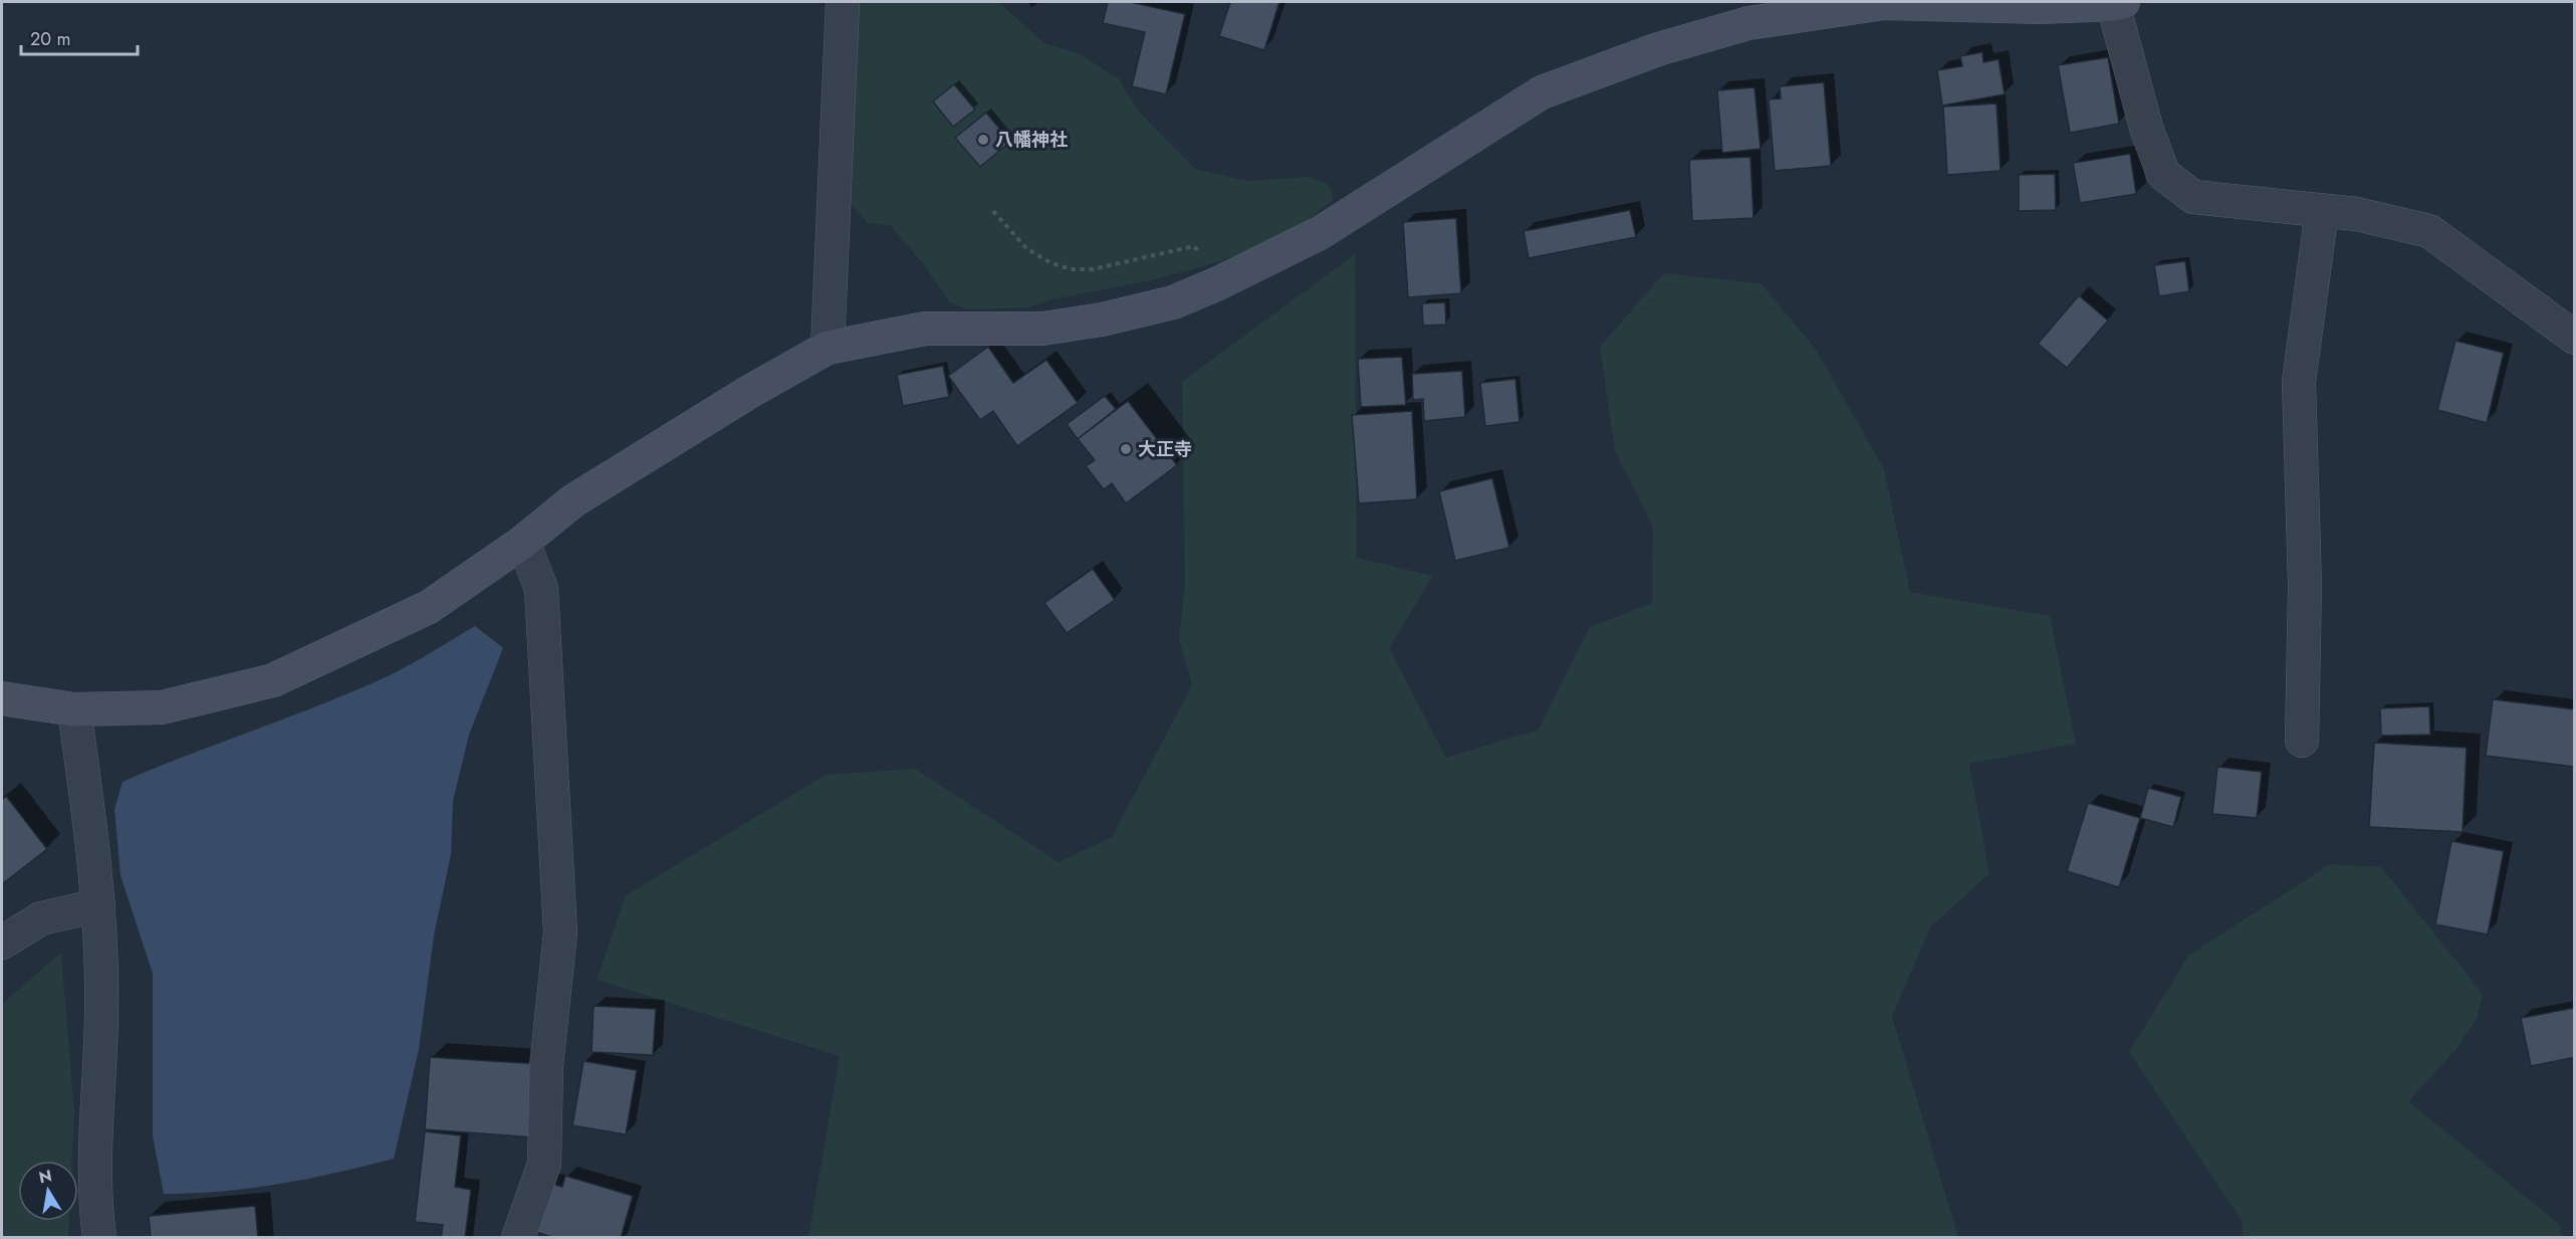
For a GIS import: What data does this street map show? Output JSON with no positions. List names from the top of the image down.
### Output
{
  "places": ["八幡神社", "大正寺"],
  "scale_bar": "20 m",
  "north": "top"
}
